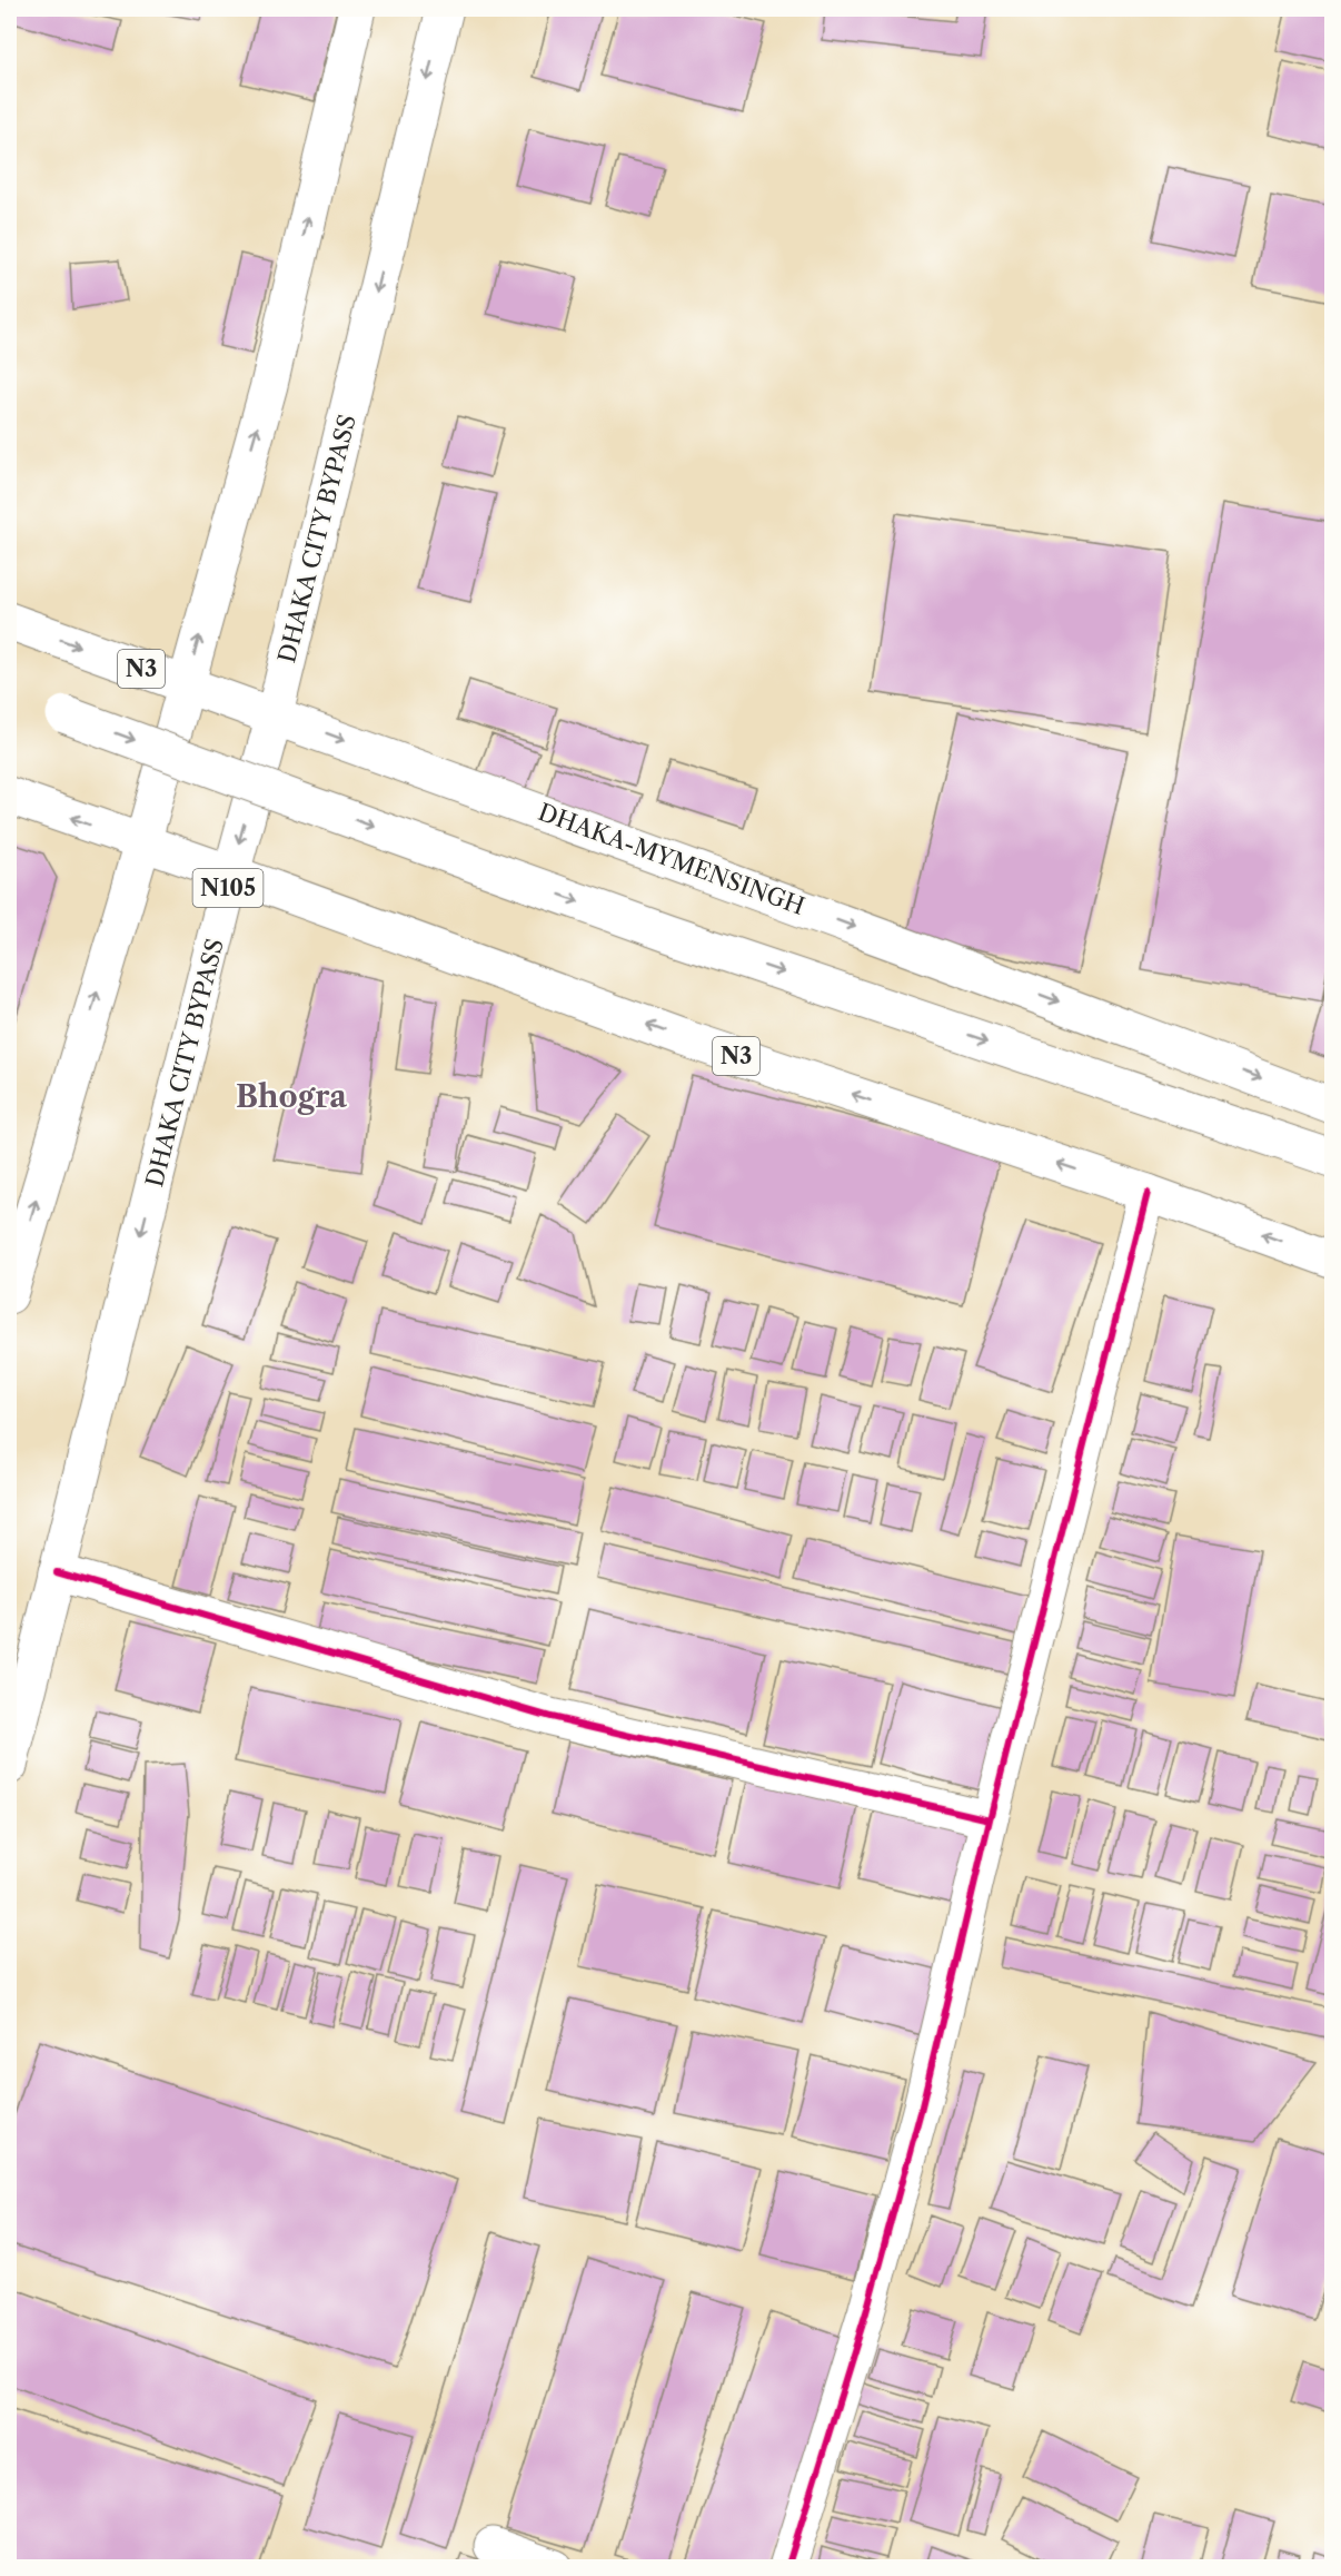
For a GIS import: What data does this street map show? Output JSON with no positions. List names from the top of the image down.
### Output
{
  "streets": {
    "main road": [
      "DHAKA CITY BYPASS",
      "N3",
      "DHAKA-MYMENSINGH",
      "N105"
    ]
  },
  "crossings": [
    ["DHAKA CITY BYPASS", "N3"],
    ["DHAKA CITY BYPASS", "DHAKA-MYMENSINGH"]
  ],
  "districts": ["Bhogra"]
}
